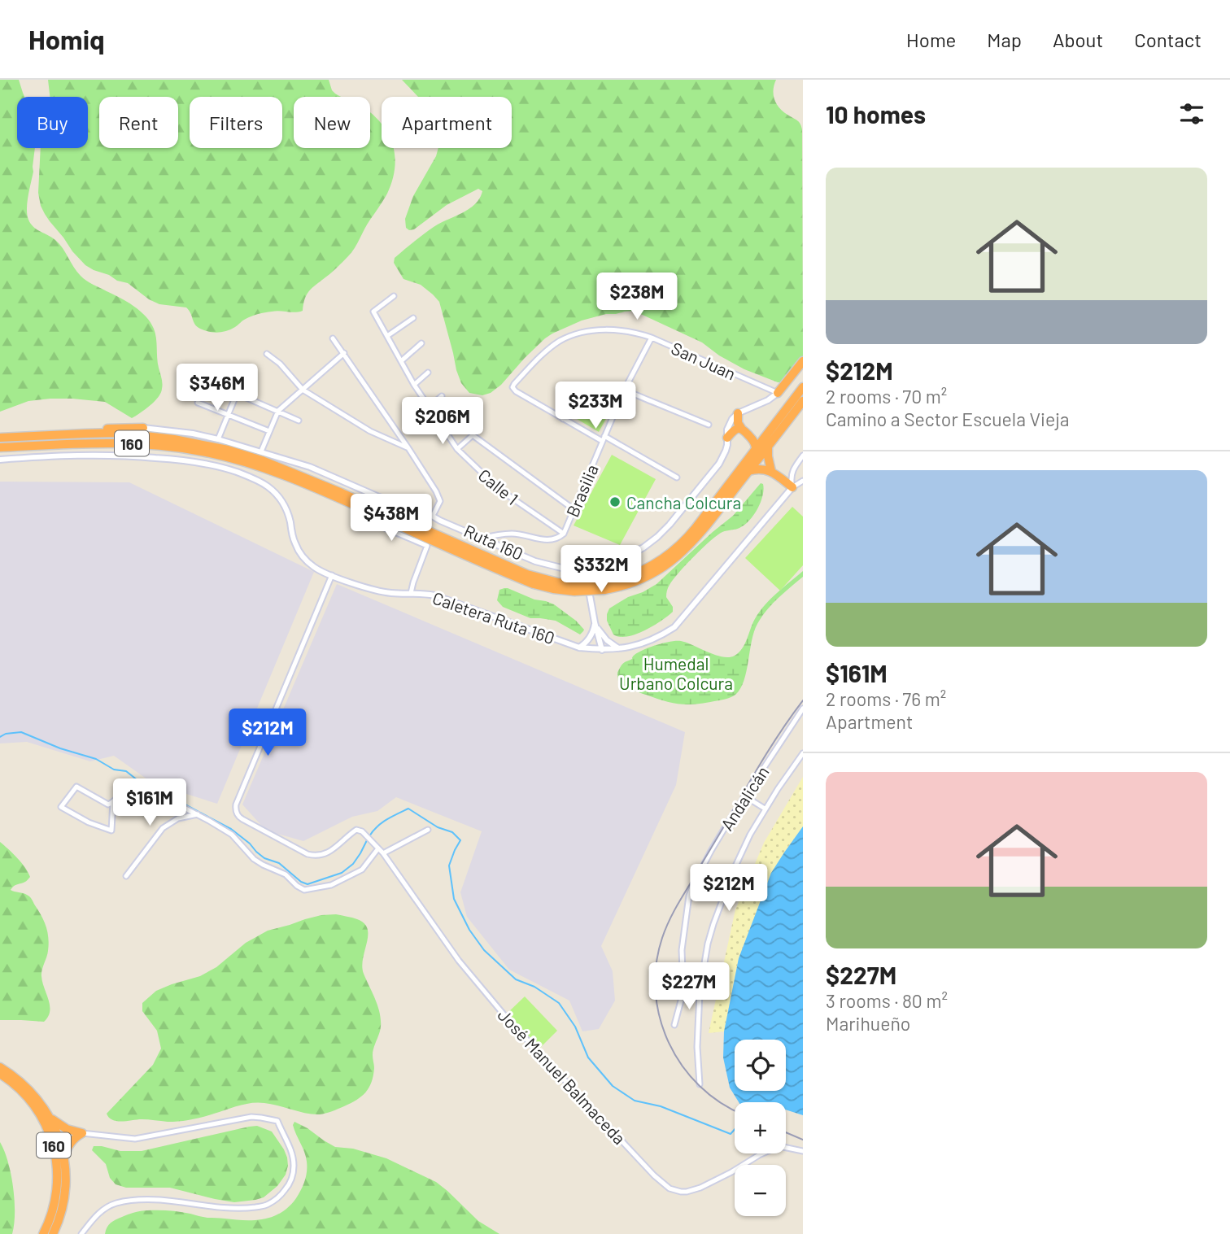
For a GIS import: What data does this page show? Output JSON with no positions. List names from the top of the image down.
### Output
{
  "streets": {
    "highway": ["160", "Ruta 160"],
    "street": [
      "San Juan",
      "Calle 1",
      "Brasilia",
      "Caletera Ruta 160",
      "Andalicán",
      "José Manuel Balmaceda"
    ]
  },
  "crossings": [
    ["San Juan", "Brasilia"],
    ["Calle 1", "Brasilia"],
    ["Caletera Ruta 160", "José Manuel Balmaceda"]
  ],
  "parks": ["Humedal Urbano Colcura"],
  "places": ["Cancha Colcura"],
  "page": {
    "header": "Homiq",
    "nav": [
      "Home",
      "Map",
      "About",
      "Contact"
    ],
    "heading": "10 homes",
    "chip": [
      "Buy",
      "Rent",
      "Filters",
      "New",
      "Apartment"
    ],
    "list": [
      {
        "name": "$212M",
        "note": "2 rooms · 70 m² · Camino a Sector Escuela Vieja"
      },
      {
        "name": "$161M",
        "note": "2 rooms · 76 m² · Apartment"
      },
      {
        "name": "$227M",
        "note": "3 rooms · 80 m² · Marihueño"
      }
    ],
    "price": [
      "$238M",
      "$346M",
      "$233M",
      "$206M",
      "$438M",
      "$332M",
      "$212M",
      "$161M",
      "$212M",
      "$227M"
    ],
    "map_buttons": ["+", "−"]
  }
}
